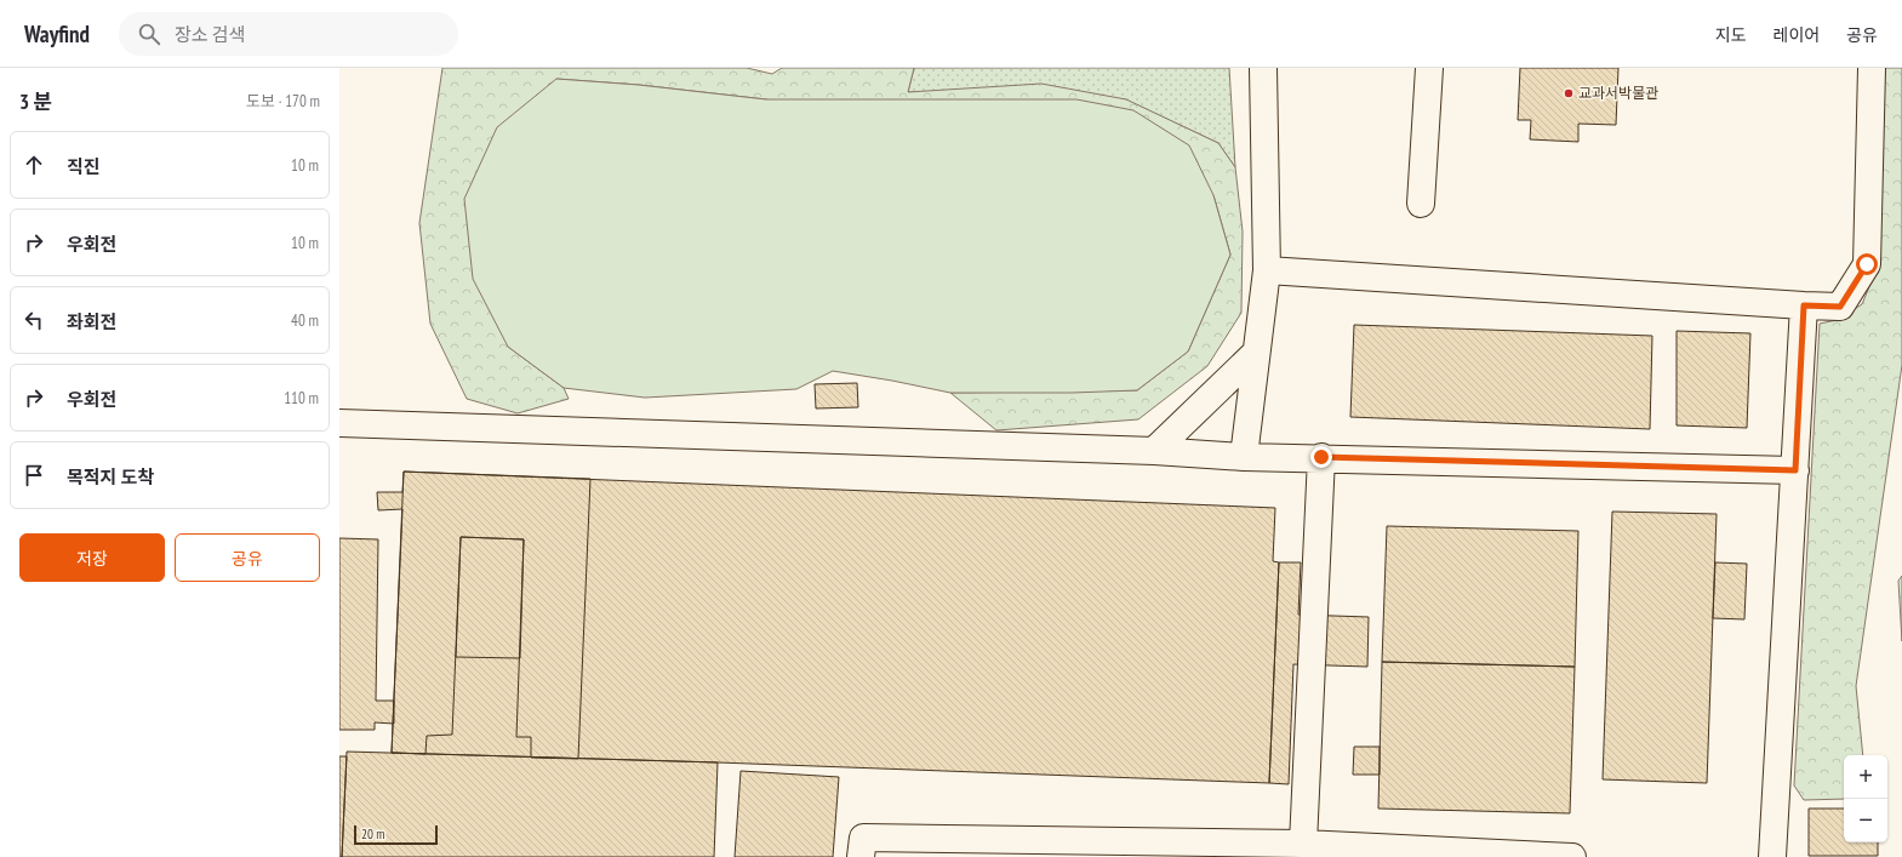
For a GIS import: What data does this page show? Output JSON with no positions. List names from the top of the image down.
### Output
{
  "places": ["교과서박물관"],
  "scale_bar": "20 m",
  "page": {
    "header": "Wayfind",
    "search": "장소 검색",
    "nav": ["지도", "레이어", "공유"],
    "heading": ["3 분", "도보 · 170 m"],
    "list": [
      ["직진", "10 m"],
      ["우회전", "10 m"],
      ["좌회전", "40 m"],
      ["우회전", "110 m"],
      "목적지 도착"
    ],
    "buttons": ["저장", "공유"],
    "map_buttons": ["+", "−"],
    "scale": "20 m"
  }
}
